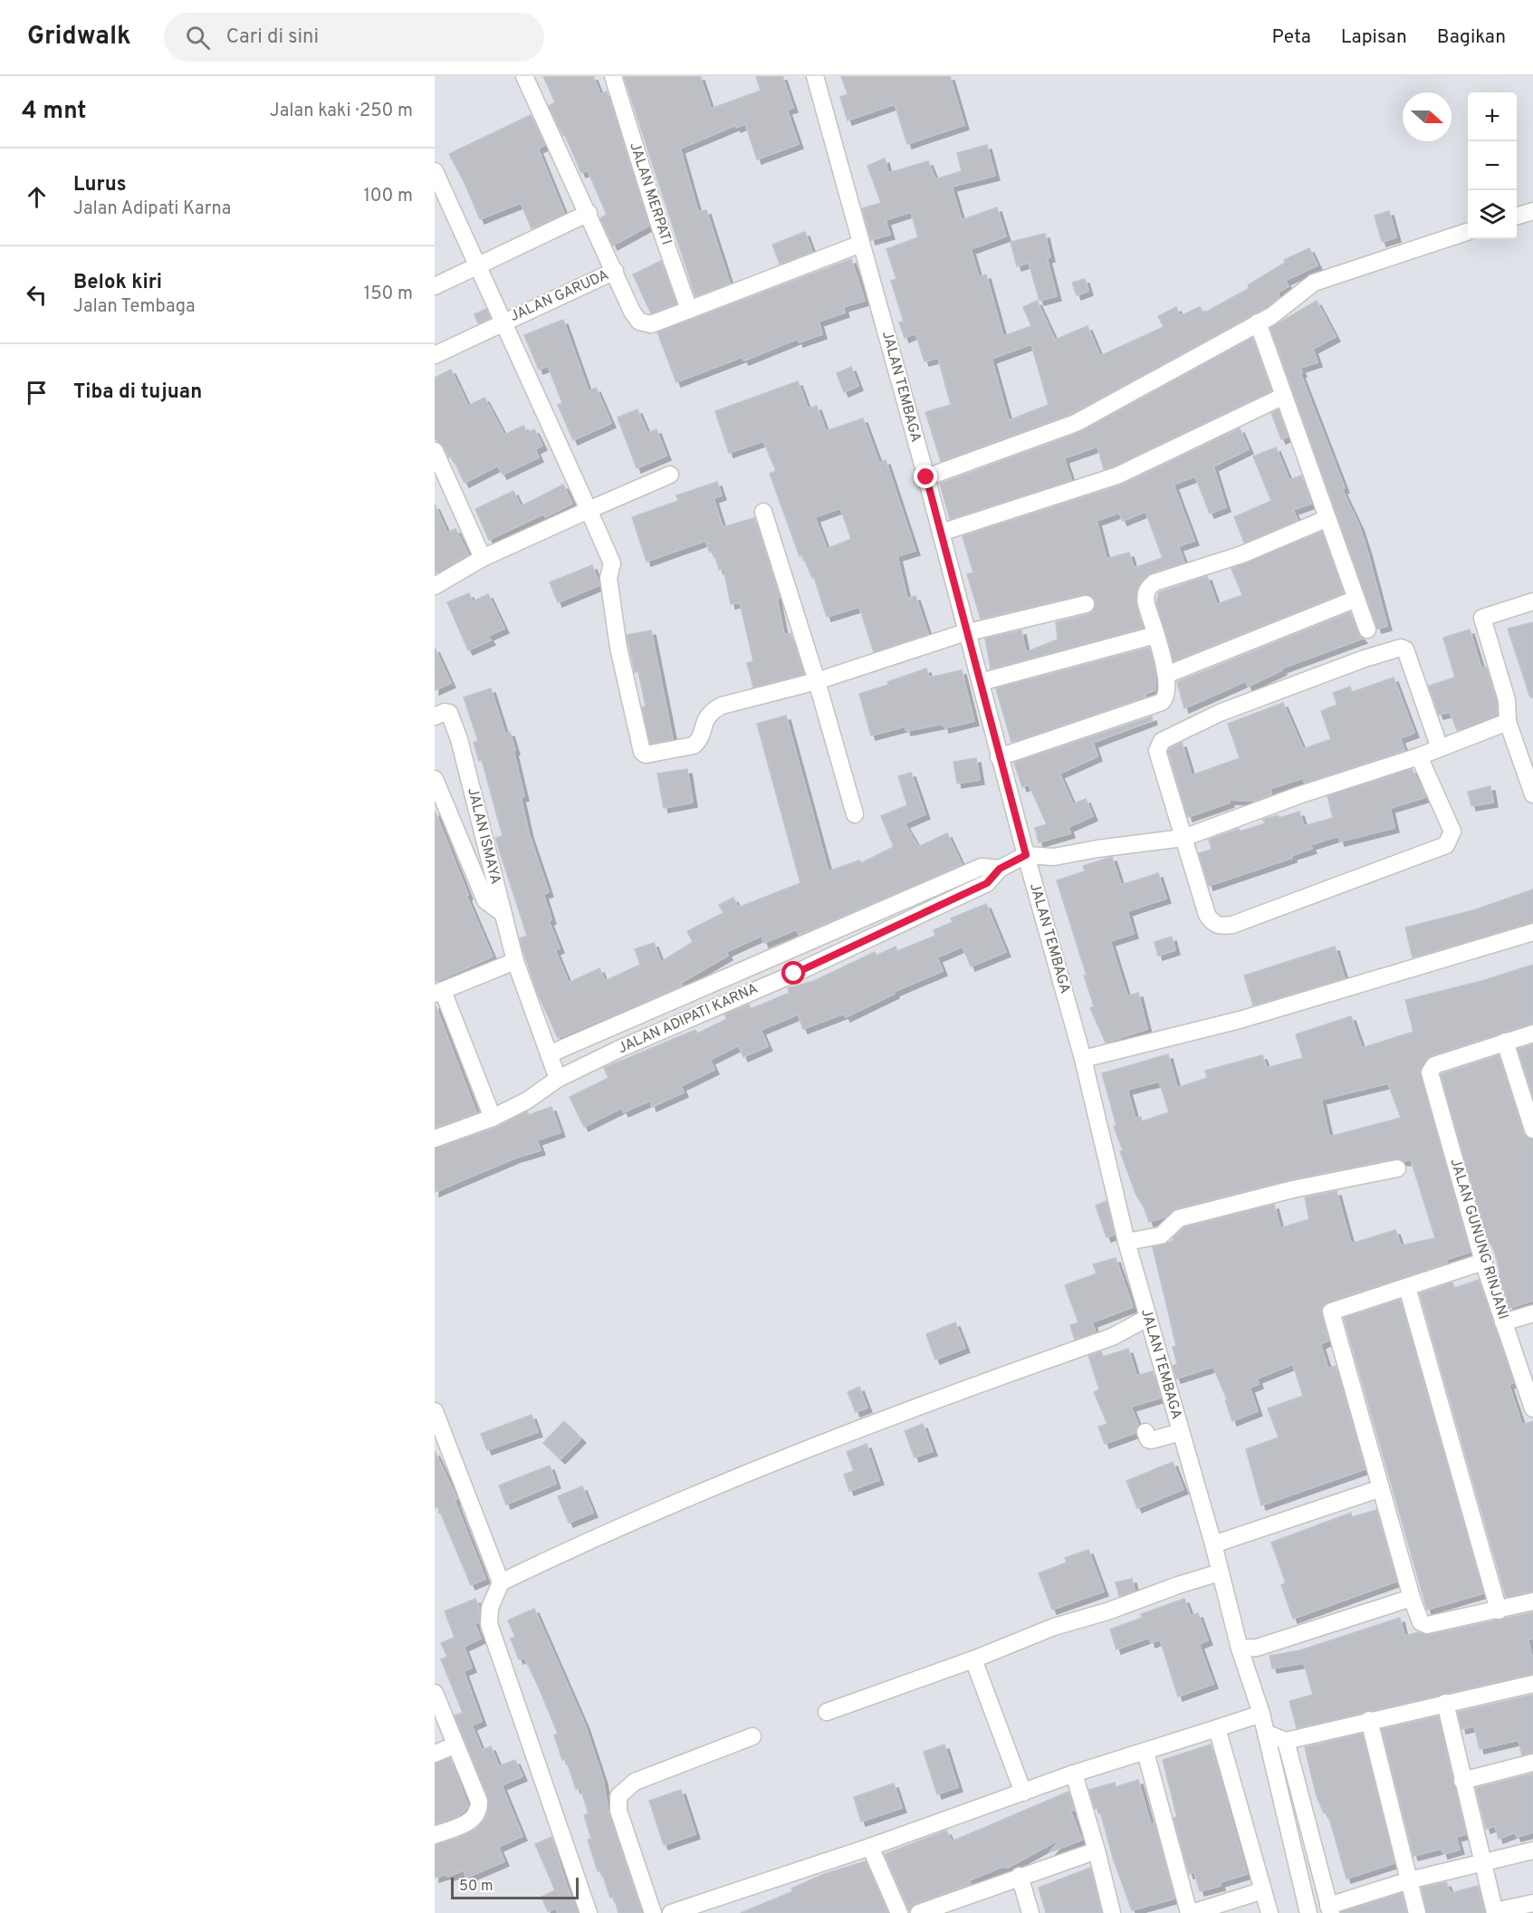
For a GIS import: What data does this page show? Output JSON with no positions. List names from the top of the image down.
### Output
{
  "streets": {
    "street": [
      "JALAN MERPATI",
      "JALAN GARUDA",
      "JALAN TEMBAGA",
      "JALAN ISMAYA",
      "JALAN ADIPATI KARNA",
      "JALAN GUNUNG RINJANI"
    ]
  },
  "crossings": [
    ["JALAN TEMBAGA", "JALAN ADIPATI KARNA"],
    ["JALAN ISMAYA", "JALAN ADIPATI KARNA"]
  ],
  "scale_bar": "50 m",
  "north": "right",
  "page": {
    "header": "Gridwalk",
    "search": "Cari di sini",
    "nav": ["Peta", "Lapisan", "Bagikan"],
    "heading": ["4 mnt", "Jalan kaki · 250 m"],
    "map_buttons": ["+", "−"],
    "list": [
      ["Lurus", "Jalan Adipati Karna", "100 m"],
      ["Belok kiri", "Jalan Tembaga", "150 m"],
      "Tiba di tujuan"
    ],
    "scale": "50 m"
  }
}
